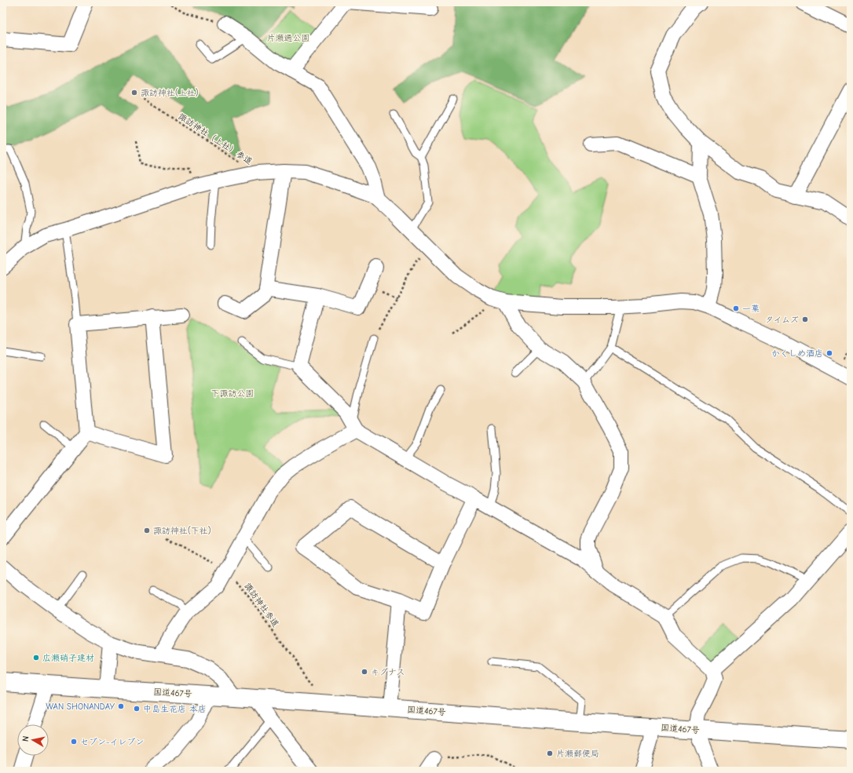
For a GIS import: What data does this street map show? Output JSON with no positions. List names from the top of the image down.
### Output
{
  "streets": {
    "highway": ["国道467号"],
    "path": ["諏訪神社（上社）参道", "諏訪神社参道"]
  },
  "crossings": [
    ["諏訪神社参道", "国道467号"]
  ],
  "parks": ["片瀬通公園", "下諏訪公園"],
  "places": [
    "諏訪神社(上社)",
    "一菓",
    "タイムズ",
    "かくしめ酒店",
    "諏訪神社(下社)",
    "広瀬硝子建材",
    "キグナス",
    "WAN SHONANDAY",
    "中島生花店 本店",
    "セブン-イレブン",
    "片瀬郵便局"
  ],
  "north": "left"
}
